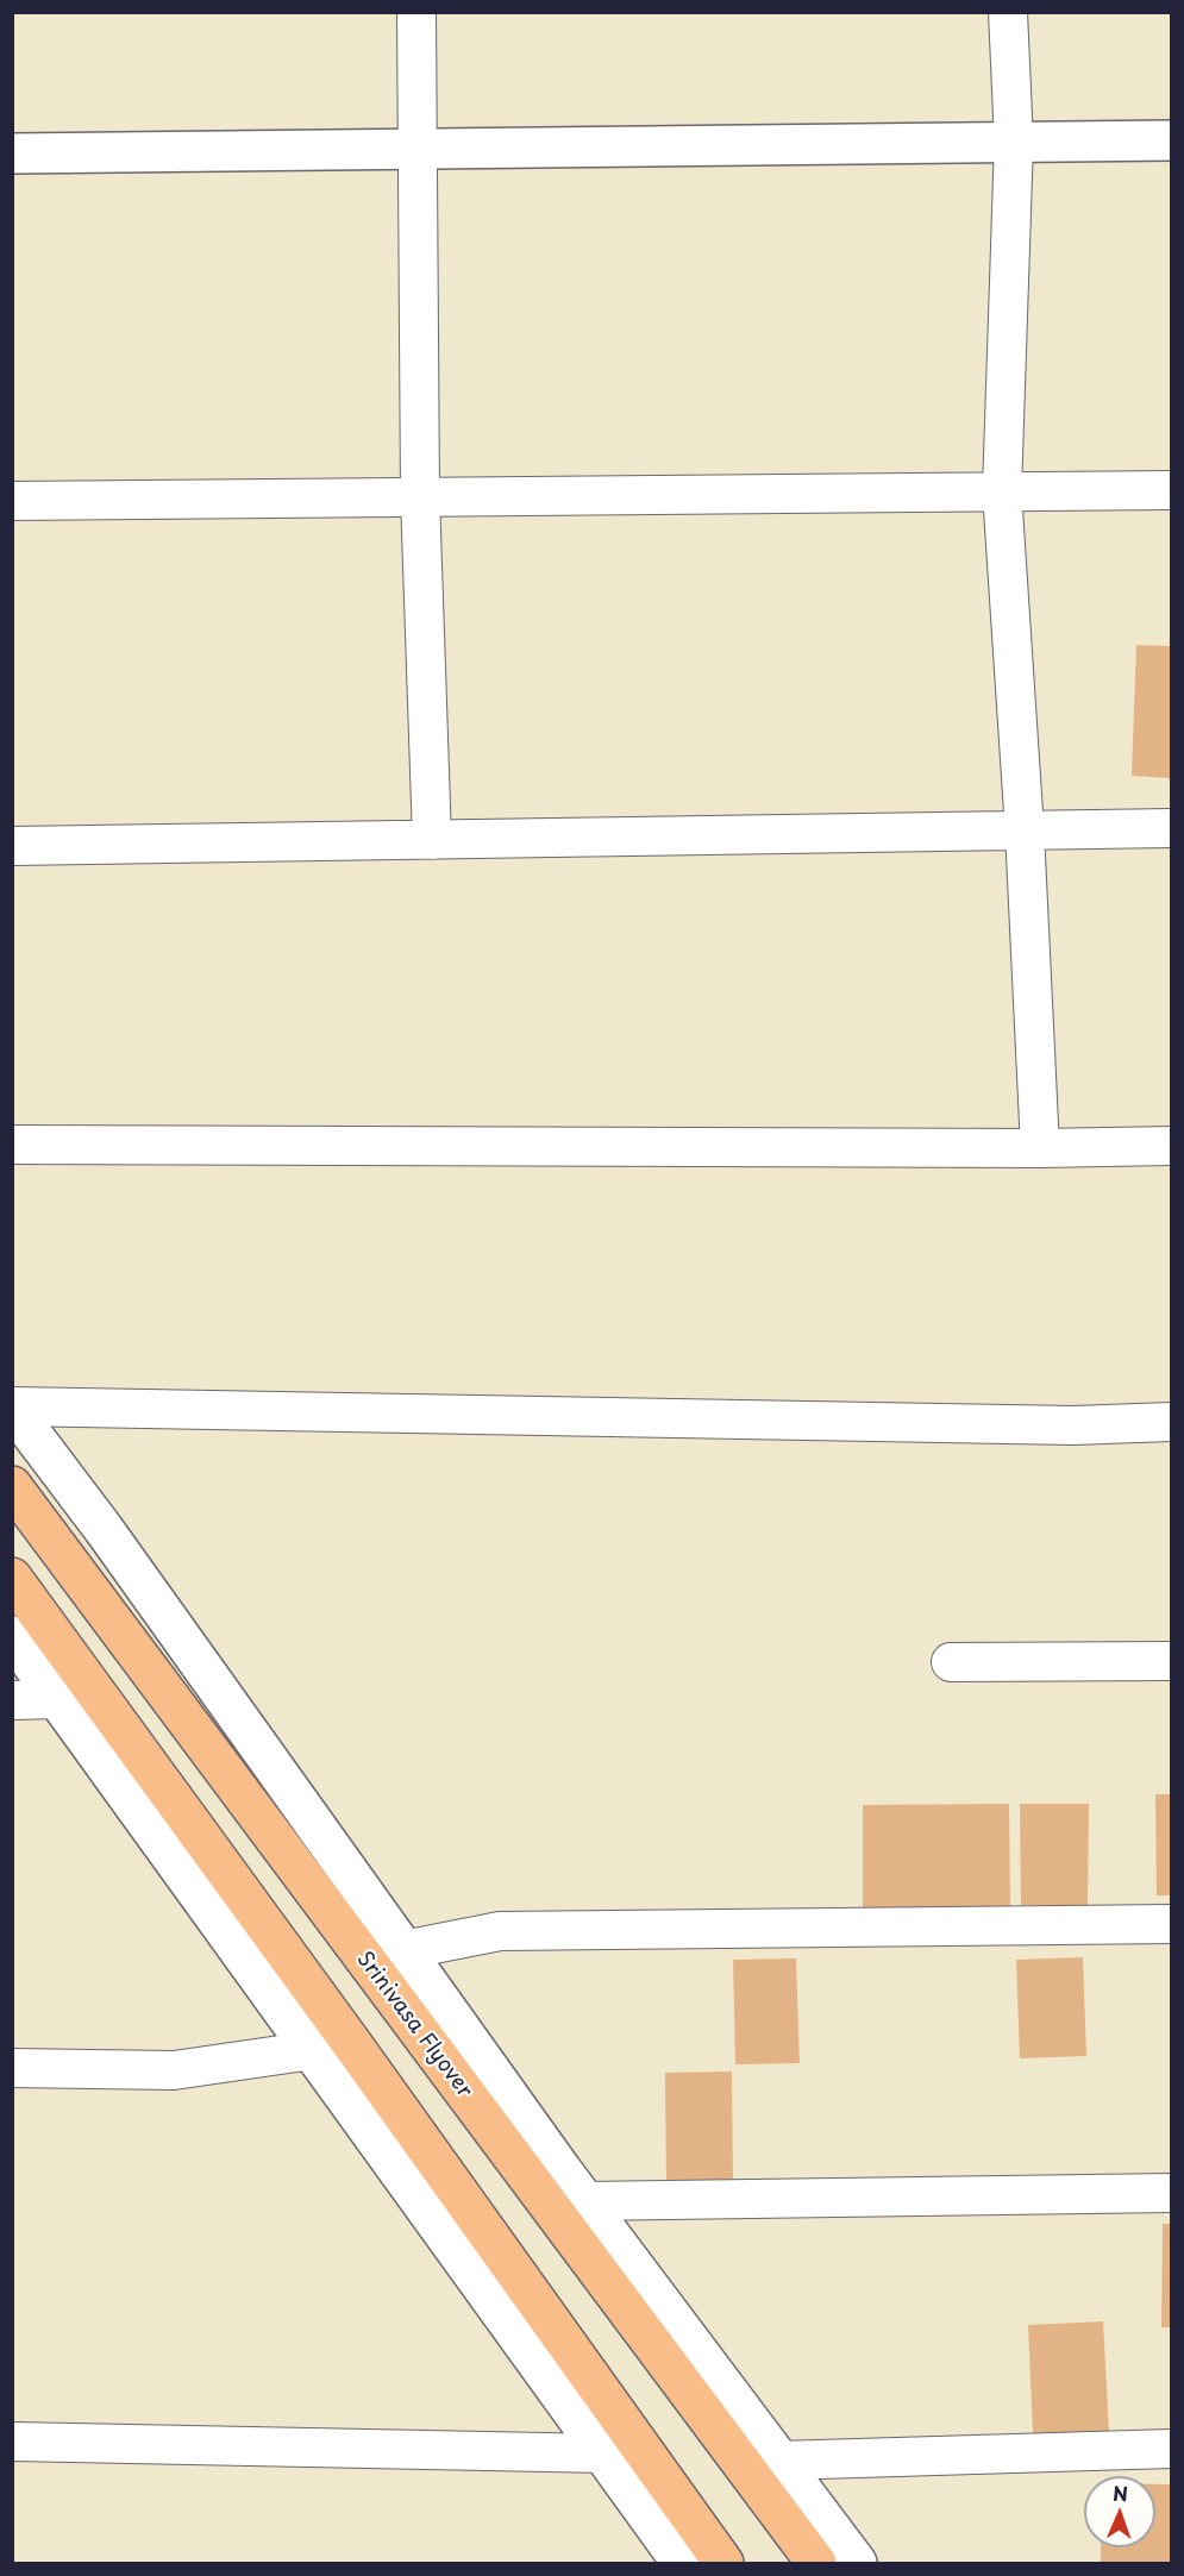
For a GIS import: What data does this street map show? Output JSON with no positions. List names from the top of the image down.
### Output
{
  "streets": {
    "main road": ["Srinivasa Flyover"]
  },
  "north": "top"
}
